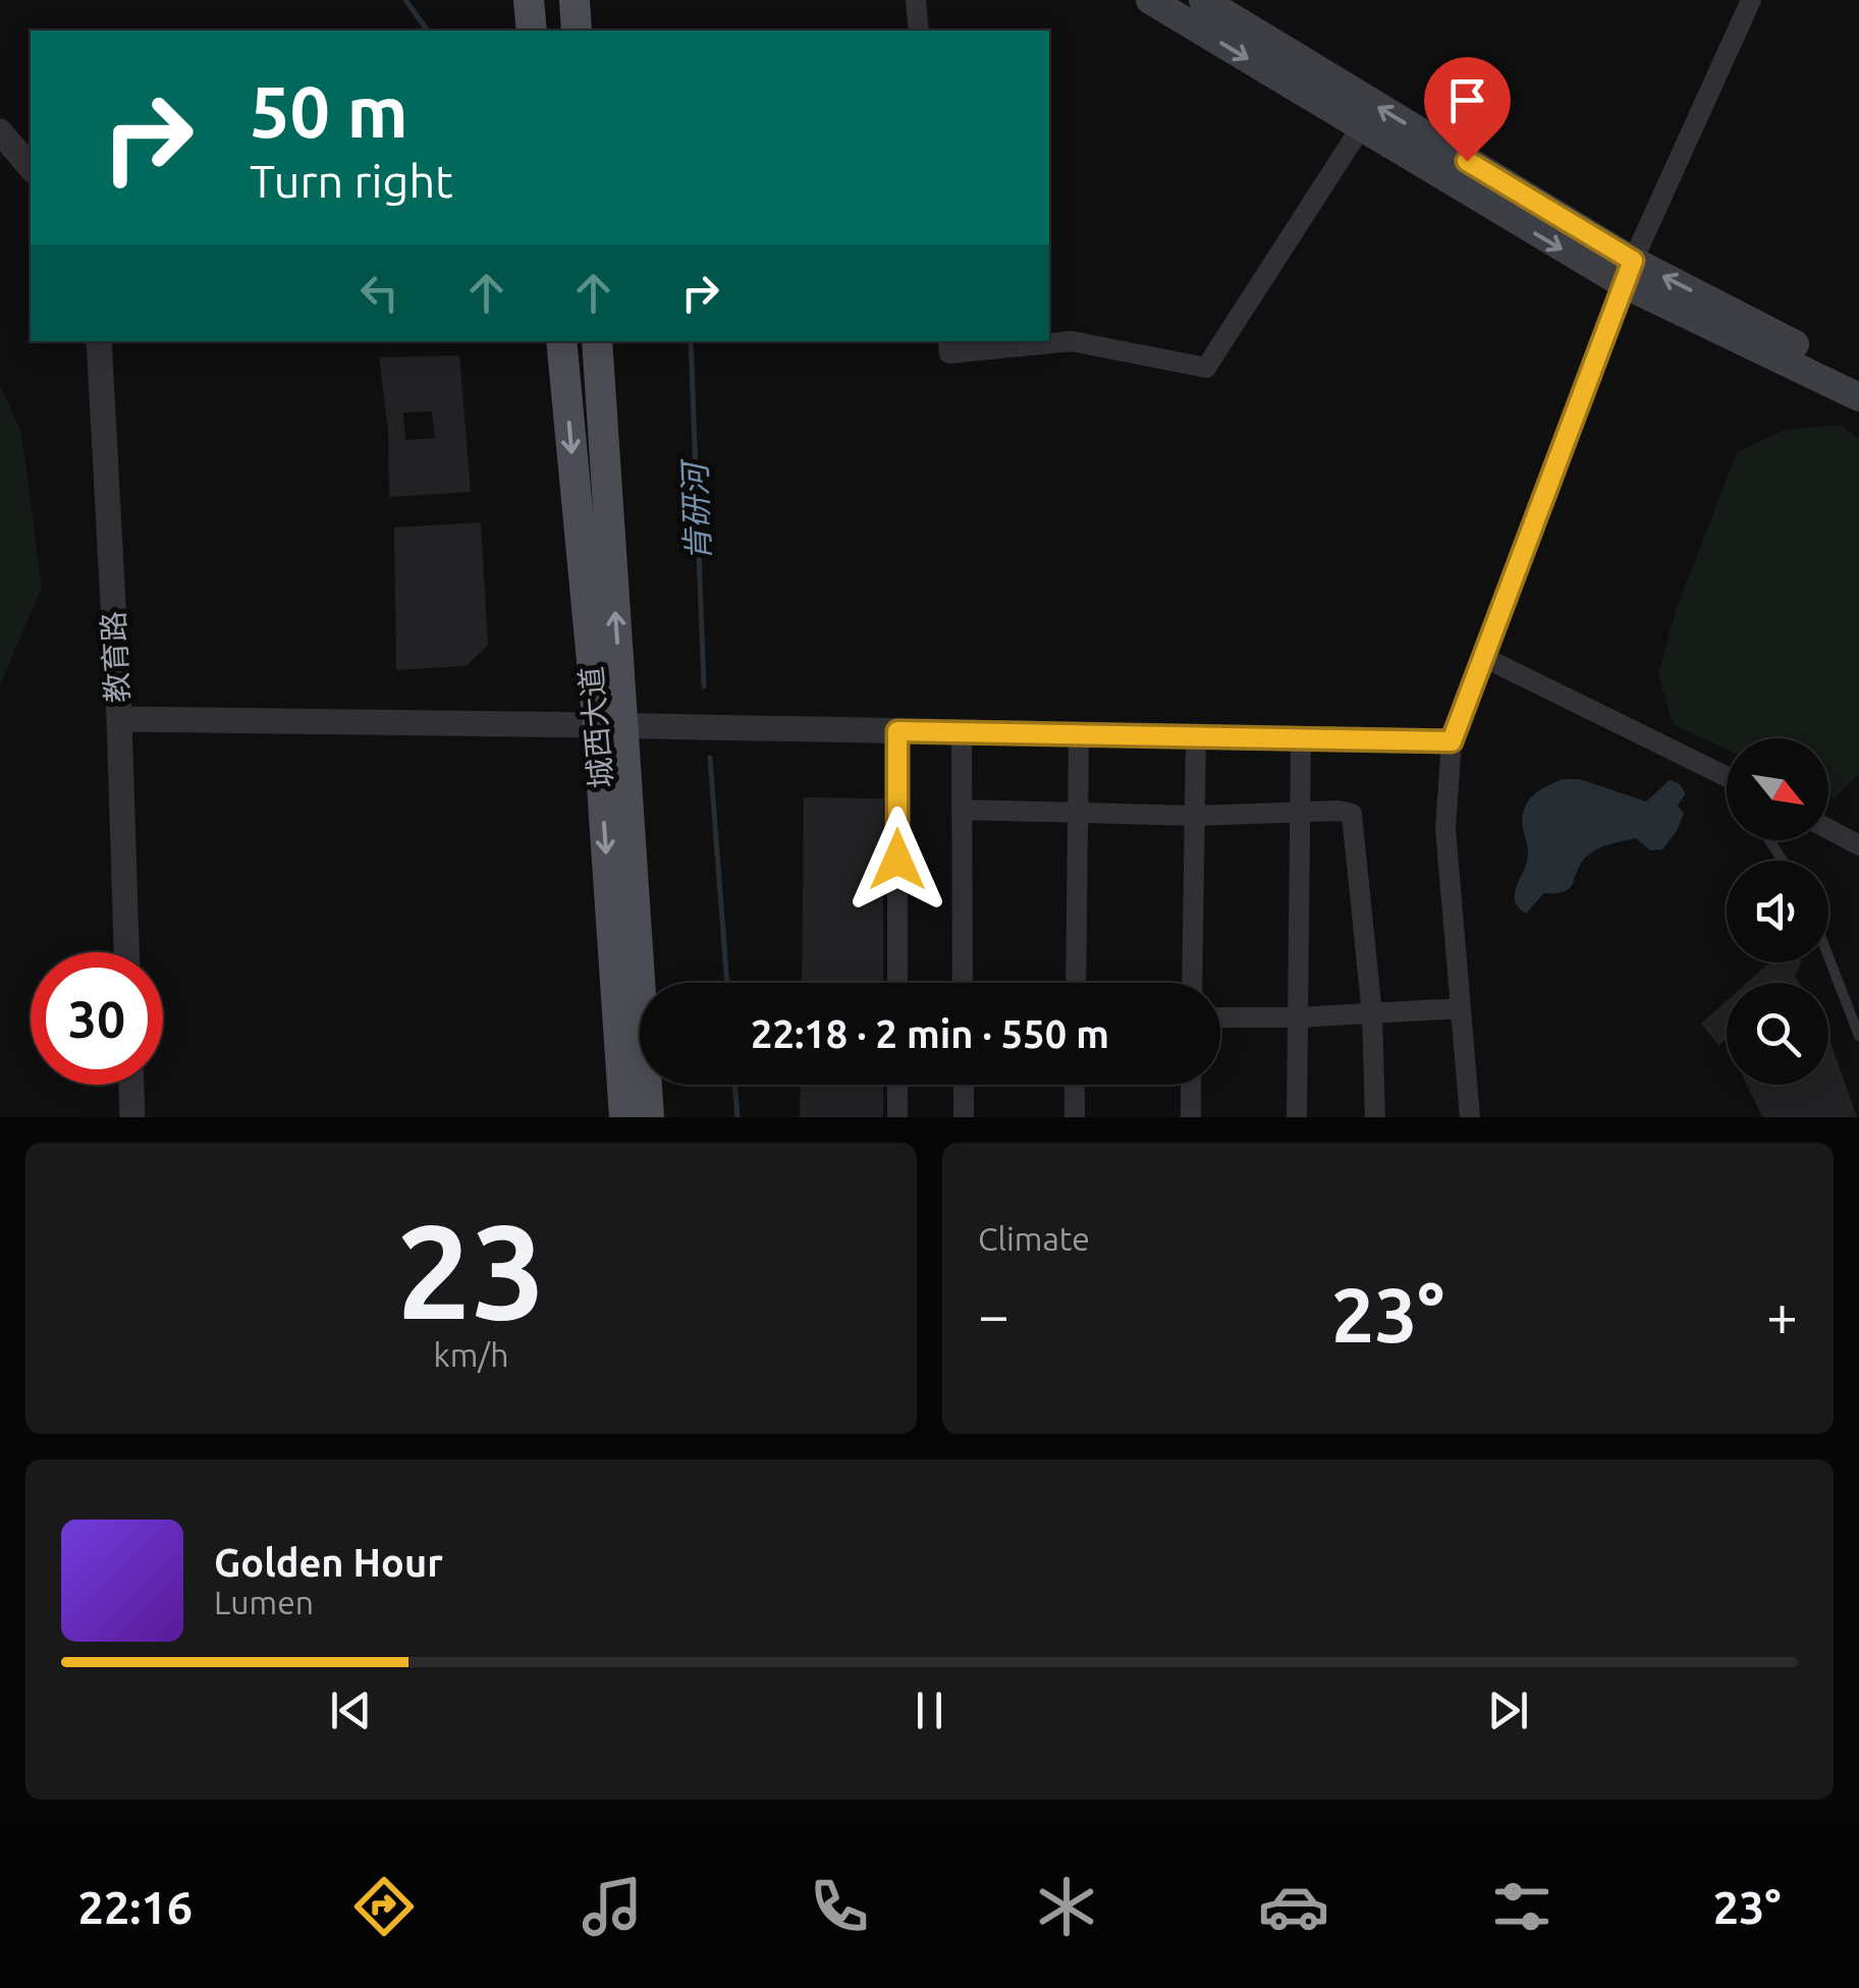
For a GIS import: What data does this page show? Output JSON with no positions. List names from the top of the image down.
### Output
{
  "streets": {
    "main road": ["城西大道"],
    "street": ["教育路"]
  },
  "water": ["肯研河"],
  "north": "bottom right",
  "page": {
    "turn": ["50 m", "Turn right"],
    "limit": "30",
    "trip": "22:18 · 2 min · 550 m",
    "tile": [
      ["23", "km/h"],
      "Climate"
    ],
    "heat": ["−", "23°", "+"],
    "song": ["Golden Hour", "Lumen"],
    "tabs": ["22:16", "23°"]
  }
}
